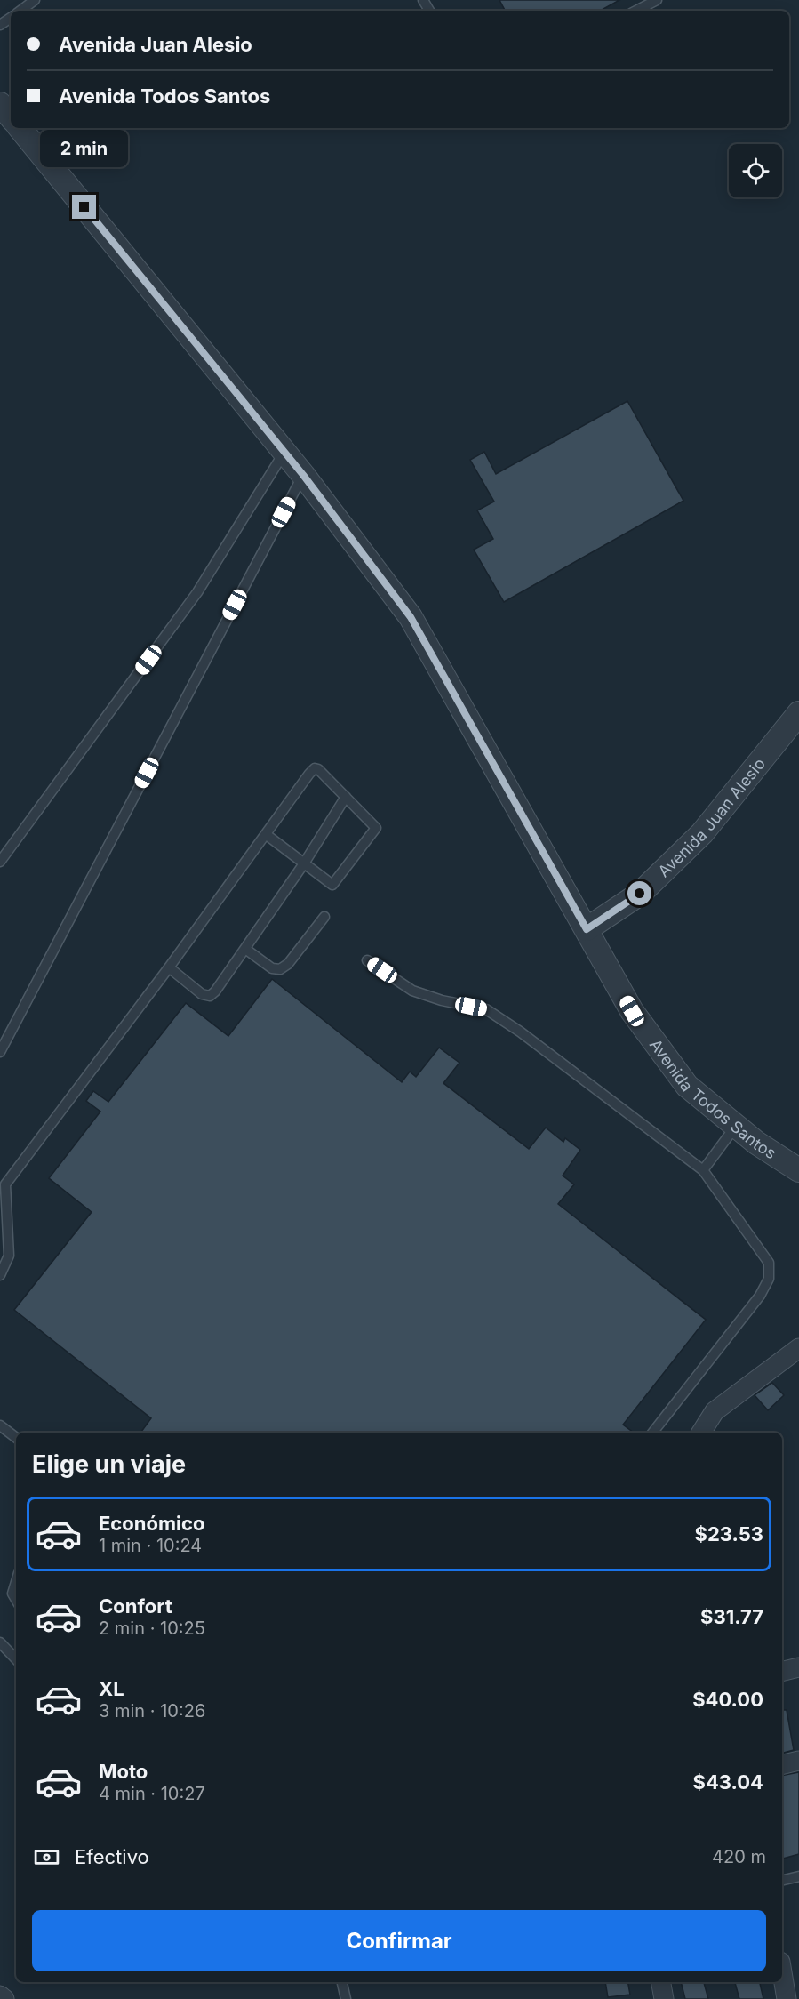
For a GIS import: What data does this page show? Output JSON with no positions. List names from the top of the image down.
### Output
{
  "streets": {
    "street": ["Avenida Juan Alesio", "Avenida Todos Santos"]
  },
  "crossings": [
    ["Avenida Juan Alesio", "Avenida Todos Santos"]
  ],
  "page": {
    "banner": ["Avenida Juan Alesio", "Avenida Todos Santos"],
    "bubble": "2 min",
    "heading": "Elige un viaje",
    "list": [
      {
        "name": "Económico",
        "note": "1 min · 10:24",
        "value": "$23.53"
      },
      {
        "name": "Confort",
        "note": "2 min · 10:25",
        "value": "$31.77"
      },
      {
        "name": "XL",
        "note": "3 min · 10:26",
        "value": "$40.00"
      },
      {
        "name": "Moto",
        "note": "4 min · 10:27",
        "value": "$43.04"
      }
    ],
    "pay": ["Efectivo", "420 m"],
    "buttons": "Confirmar"
  }
}
